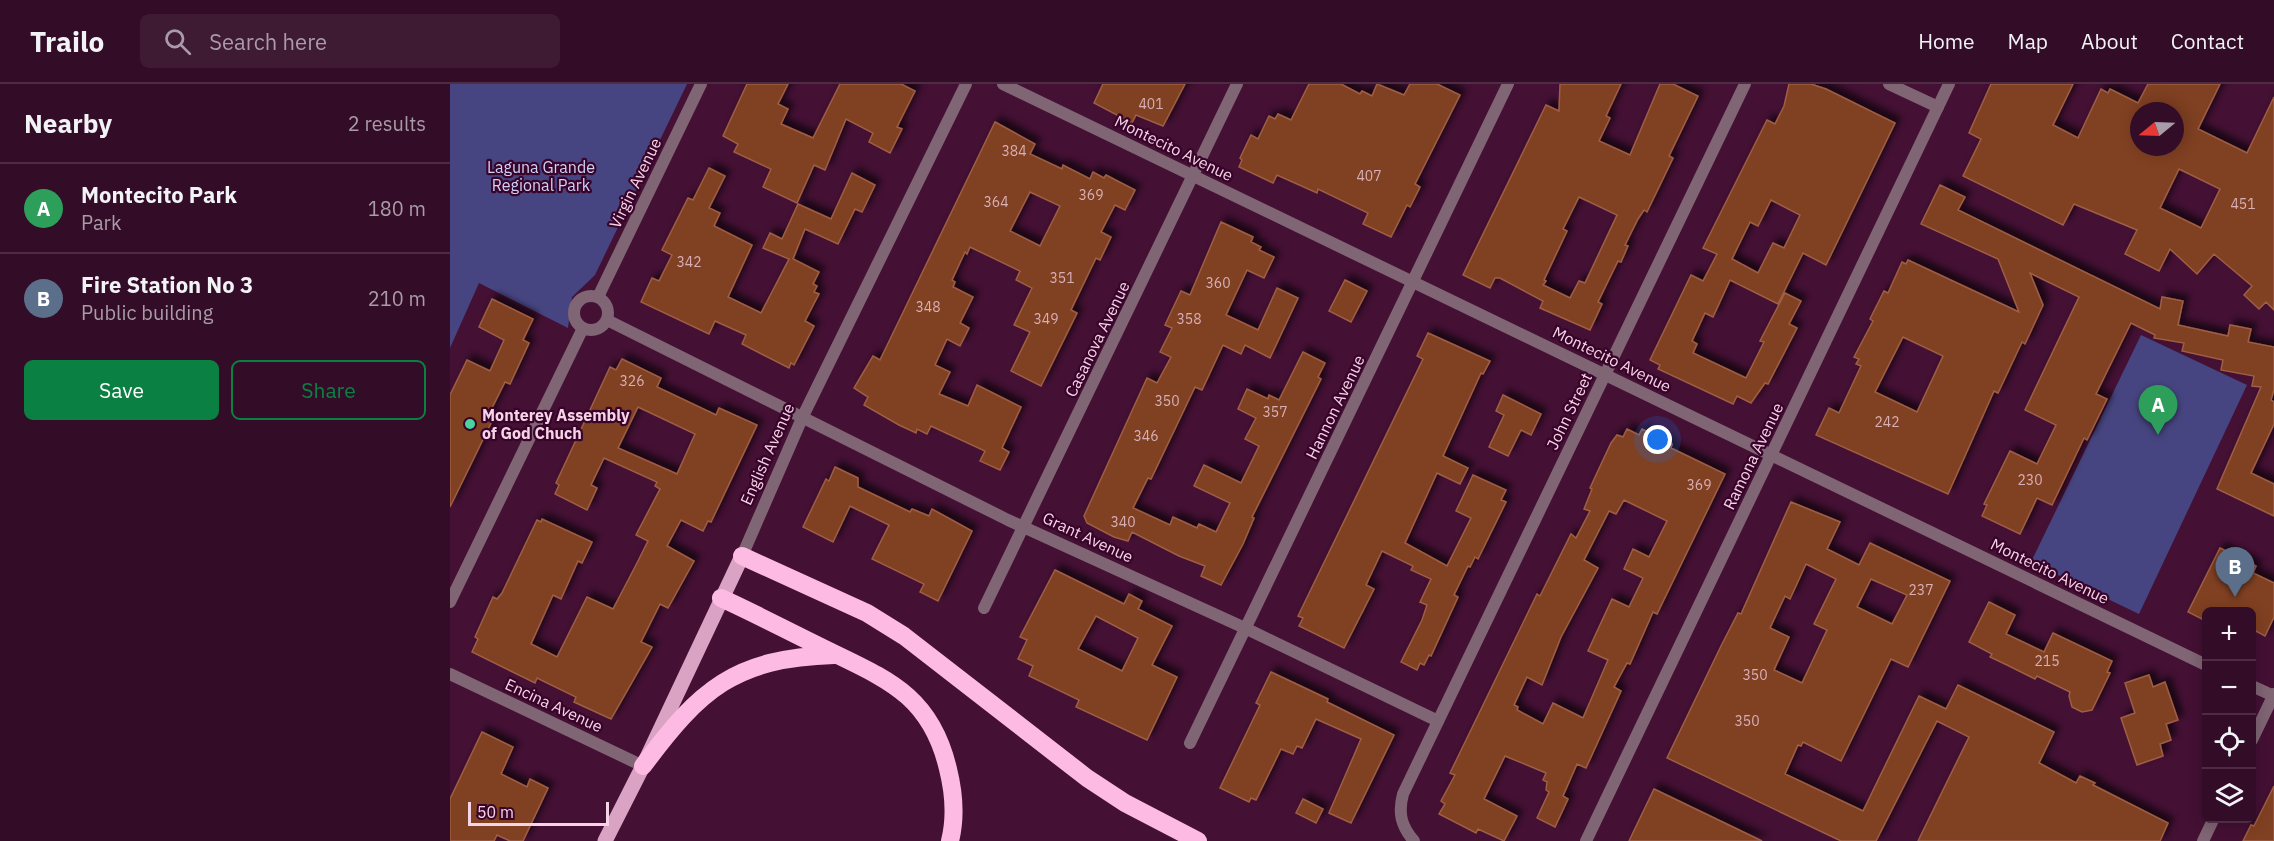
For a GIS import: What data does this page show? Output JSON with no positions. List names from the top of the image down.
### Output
{
  "streets": {
    "main road": ["English Avenue"],
    "street": [
      "Montecito Avenue",
      "Virgin Avenue",
      "Casanova Avenue",
      "Hannon Avenue",
      "John Street",
      "Ramona Avenue",
      "Grant Avenue",
      "Encina Avenue"
    ]
  },
  "crossings": [
    ["Montecito Avenue", "Casanova Avenue"],
    ["Montecito Avenue", "Hannon Avenue"],
    ["Montecito Avenue", "John Street"],
    ["Montecito Avenue", "Ramona Avenue"],
    ["Virgin Avenue", "Grant Avenue"],
    ["Casanova Avenue", "Grant Avenue"],
    ["Hannon Avenue", "Grant Avenue"],
    ["John Street", "Grant Avenue"],
    ["English Avenue", "Grant Avenue"],
    ["English Avenue", "Encina Avenue"]
  ],
  "parks": ["Laguna Grande Regional Park"],
  "places": ["Monterey Assembly of God Chuch"],
  "house_numbers": [
    "401",
    "384",
    "407",
    "369",
    "364",
    "451",
    "342",
    "351",
    "360",
    "348",
    "349",
    "358",
    "326",
    "350",
    "357",
    "242",
    "346",
    "230",
    "369",
    "340",
    "237",
    "215",
    "350",
    "350"
  ],
  "scale_bar": "50 m",
  "north": "left",
  "page": {
    "header": "Trailo",
    "search": "Search here",
    "nav": [
      "Home",
      "Map",
      "About",
      "Contact"
    ],
    "heading": ["Nearby", "2 results"],
    "list": [
      {
        "mark": "A",
        "name": "Montecito Park",
        "note": "Park",
        "value": "180 m"
      },
      {
        "mark": "B",
        "name": "Fire Station No 3",
        "note": "Public building",
        "value": "210 m"
      }
    ],
    "buttons": ["Save", "Share"],
    "pins": ["A", "B"],
    "map_buttons": ["+", "−"],
    "scale": "50 m"
  }
}
